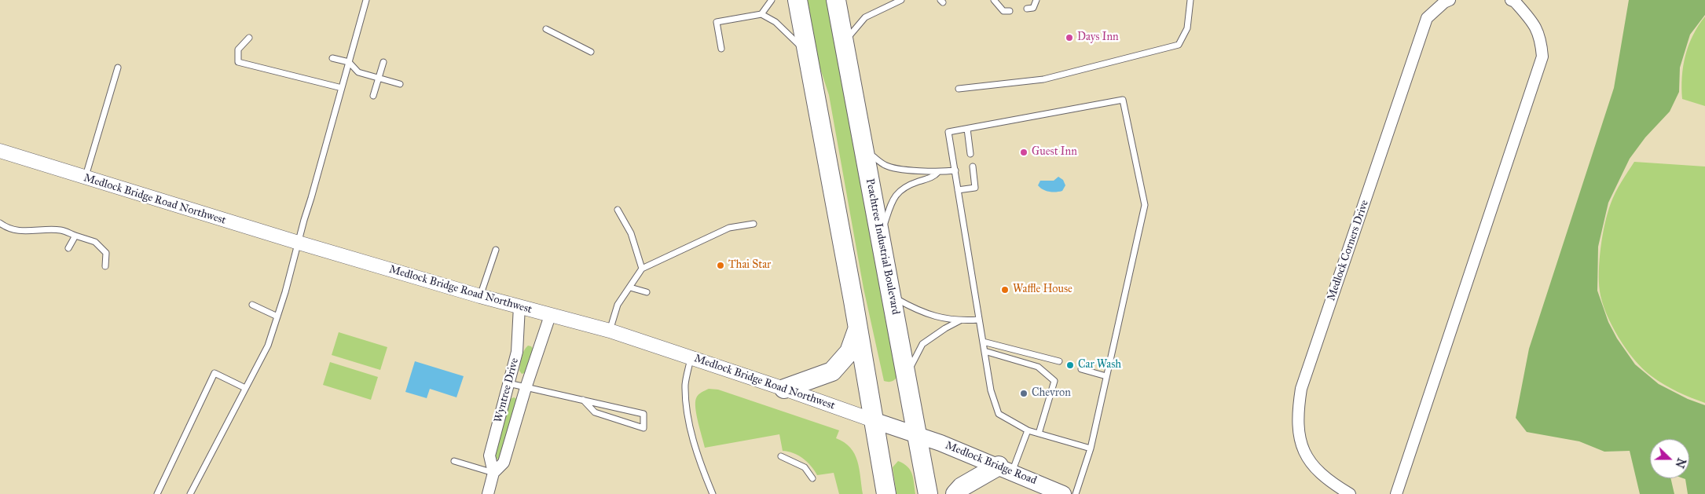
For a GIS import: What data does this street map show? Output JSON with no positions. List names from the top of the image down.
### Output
{
  "streets": {
    "highway": ["Peachtree Industrial Boulevard"],
    "main road": ["Medlock Bridge Road Northwest", "Medlock Bridge Road"],
    "street": ["Medlock Corners Drive", "Wyntree Drive"]
  },
  "crossings": [
    ["Medlock Bridge Road Northwest", "Peachtree Industrial Boulevard"],
    ["Medlock Bridge Road Northwest", "Wyntree Drive"],
    ["Medlock Bridge Road Northwest", "Medlock Bridge Road"],
    ["Peachtree Industrial Boulevard", "Medlock Bridge Road"]
  ],
  "places": [
    "Days Inn",
    "Guest Inn",
    "Thai Star",
    "Waffle House",
    "Car Wash",
    "Chevron"
  ],
  "north": "right"
}
